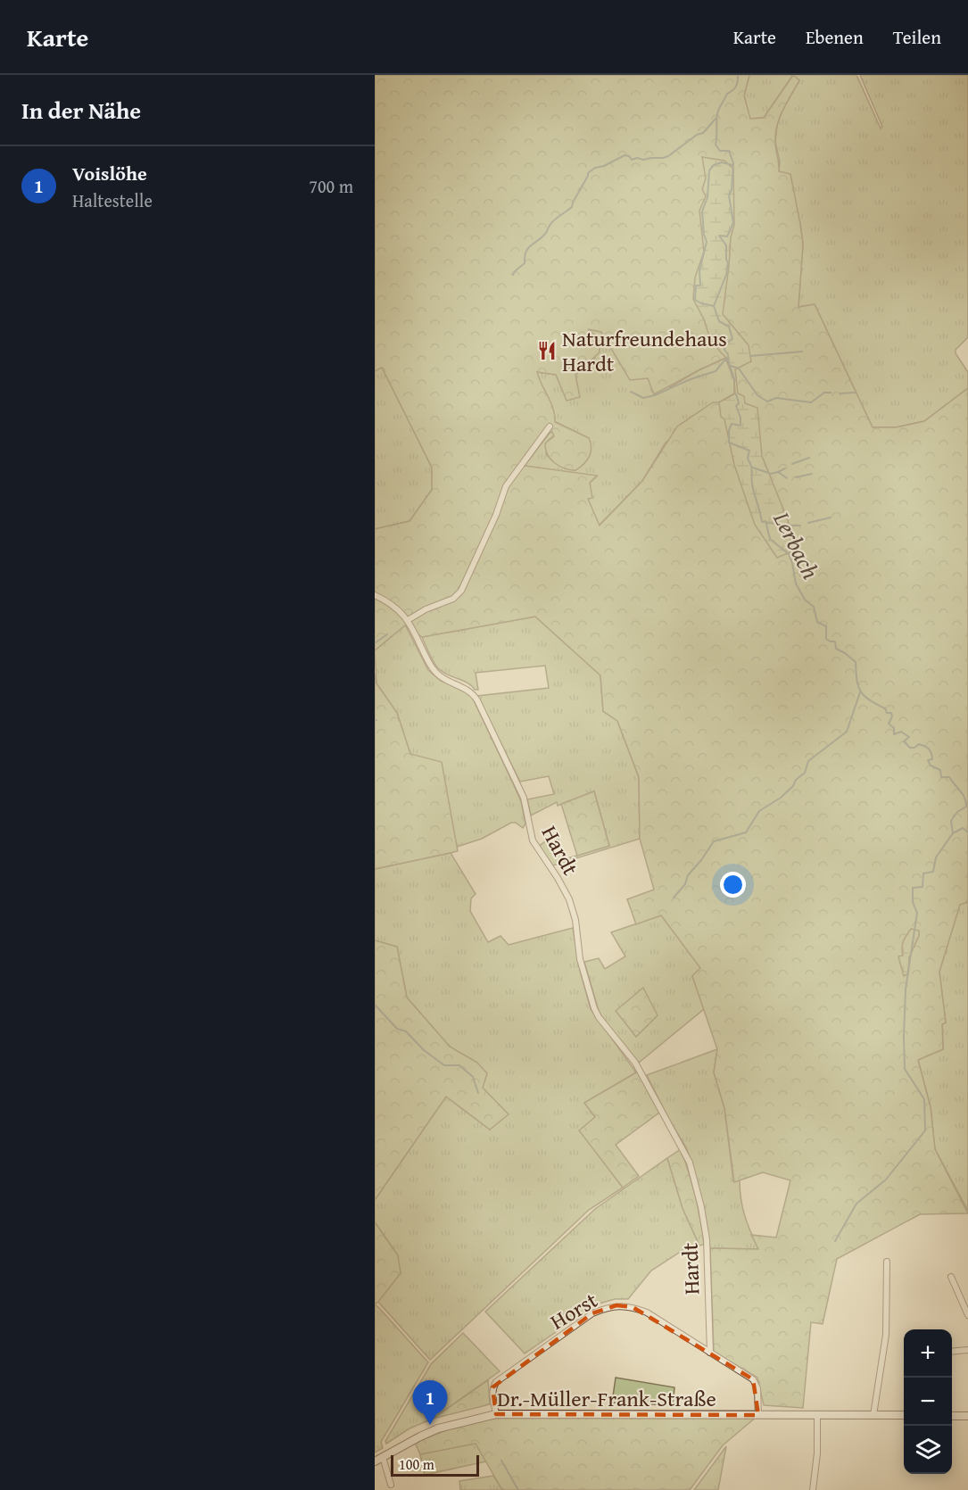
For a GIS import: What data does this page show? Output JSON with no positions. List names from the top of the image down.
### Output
{
  "streets": {
    "main road": ["Dr.-Müller-Frank-Straße"],
    "street": ["Hardt", "Horst"]
  },
  "crossings": [
    ["Hardt", "Horst"],
    ["Horst", "Dr.-Müller-Frank-Straße"]
  ],
  "water": ["Lerbach"],
  "places": {
    "restaurant": ["Naturfreundehaus Hardt"]
  },
  "scale_bar": "100 m",
  "page": {
    "header": "Karte",
    "nav": ["Karte", "Ebenen", "Teilen"],
    "heading": "In der Nähe",
    "list": [
      {
        "mark": "1",
        "name": "Voislöhe",
        "note": "Haltestelle",
        "value": "700 m"
      }
    ],
    "map_buttons": ["+", "−"],
    "pins": "1",
    "scale": "100 m"
  }
}
